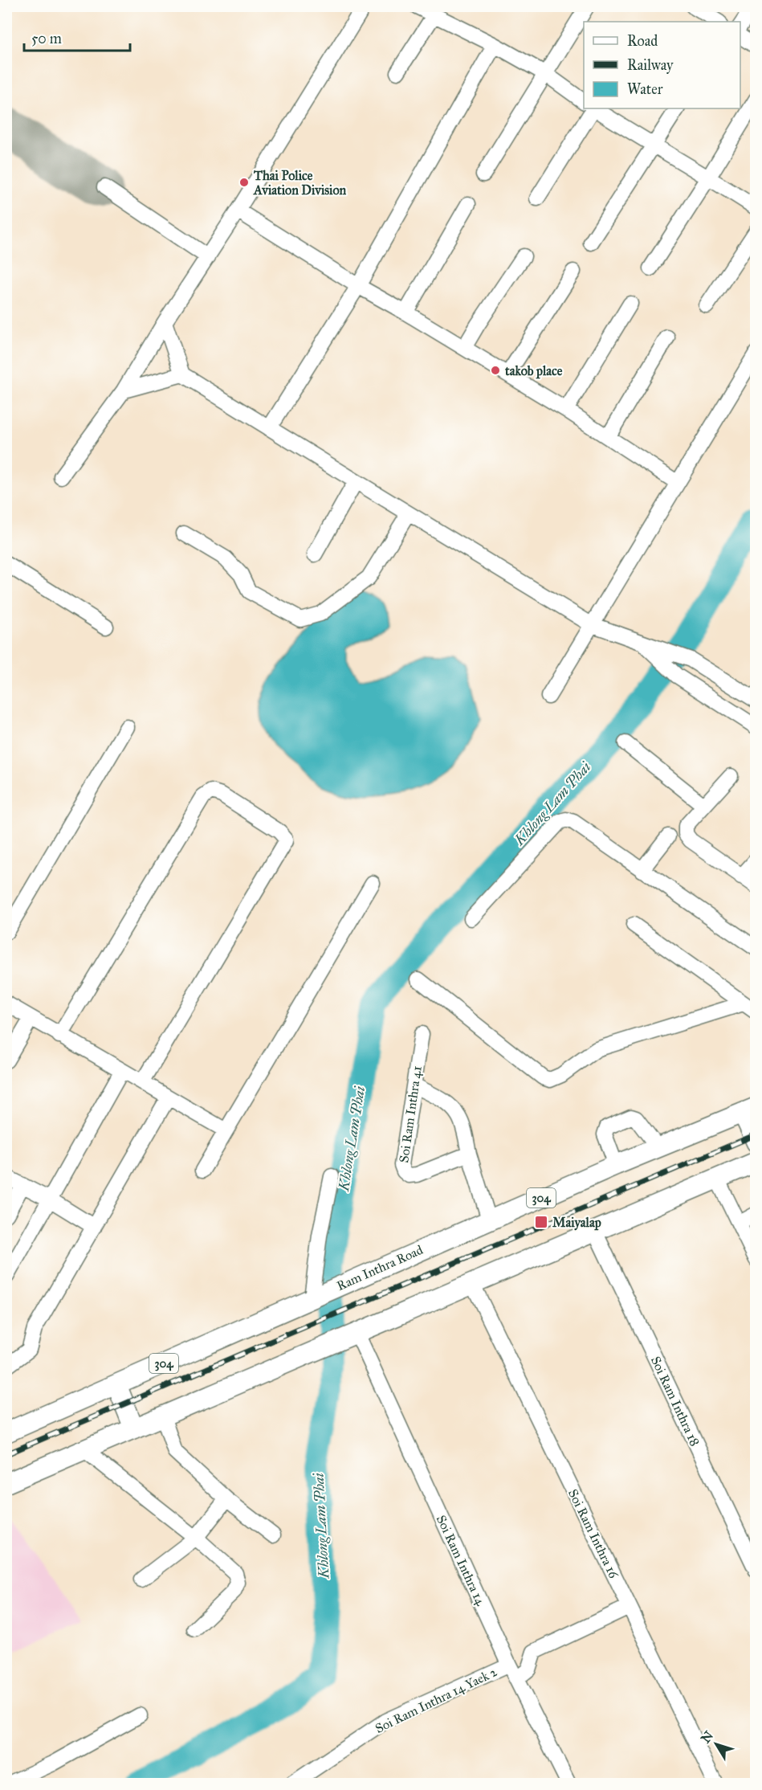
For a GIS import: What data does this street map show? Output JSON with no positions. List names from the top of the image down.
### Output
{
  "streets": {
    "main road": ["304", "Ram Inthra Road"],
    "street": [
      "Soi Ram Inthra 41",
      "Soi Ram Inthra 18",
      "Soi Ram Inthra 16",
      "Soi Ram Inthra 14",
      "Soi Ram Inthra 14 Yaek 2"
    ]
  },
  "crossings": [
    ["Soi Ram Inthra 14", "Soi Ram Inthra 14 Yaek 2"]
  ],
  "water": ["Khlong Lam Phai"],
  "places": {
    "other": ["Thai Police Aviation Division", "takob place"],
    "transit": ["Maiyalap"]
  },
  "legend": ["Road", "Railway", "Water"],
  "scale_bar": "50 m",
  "north": "top left"
}
